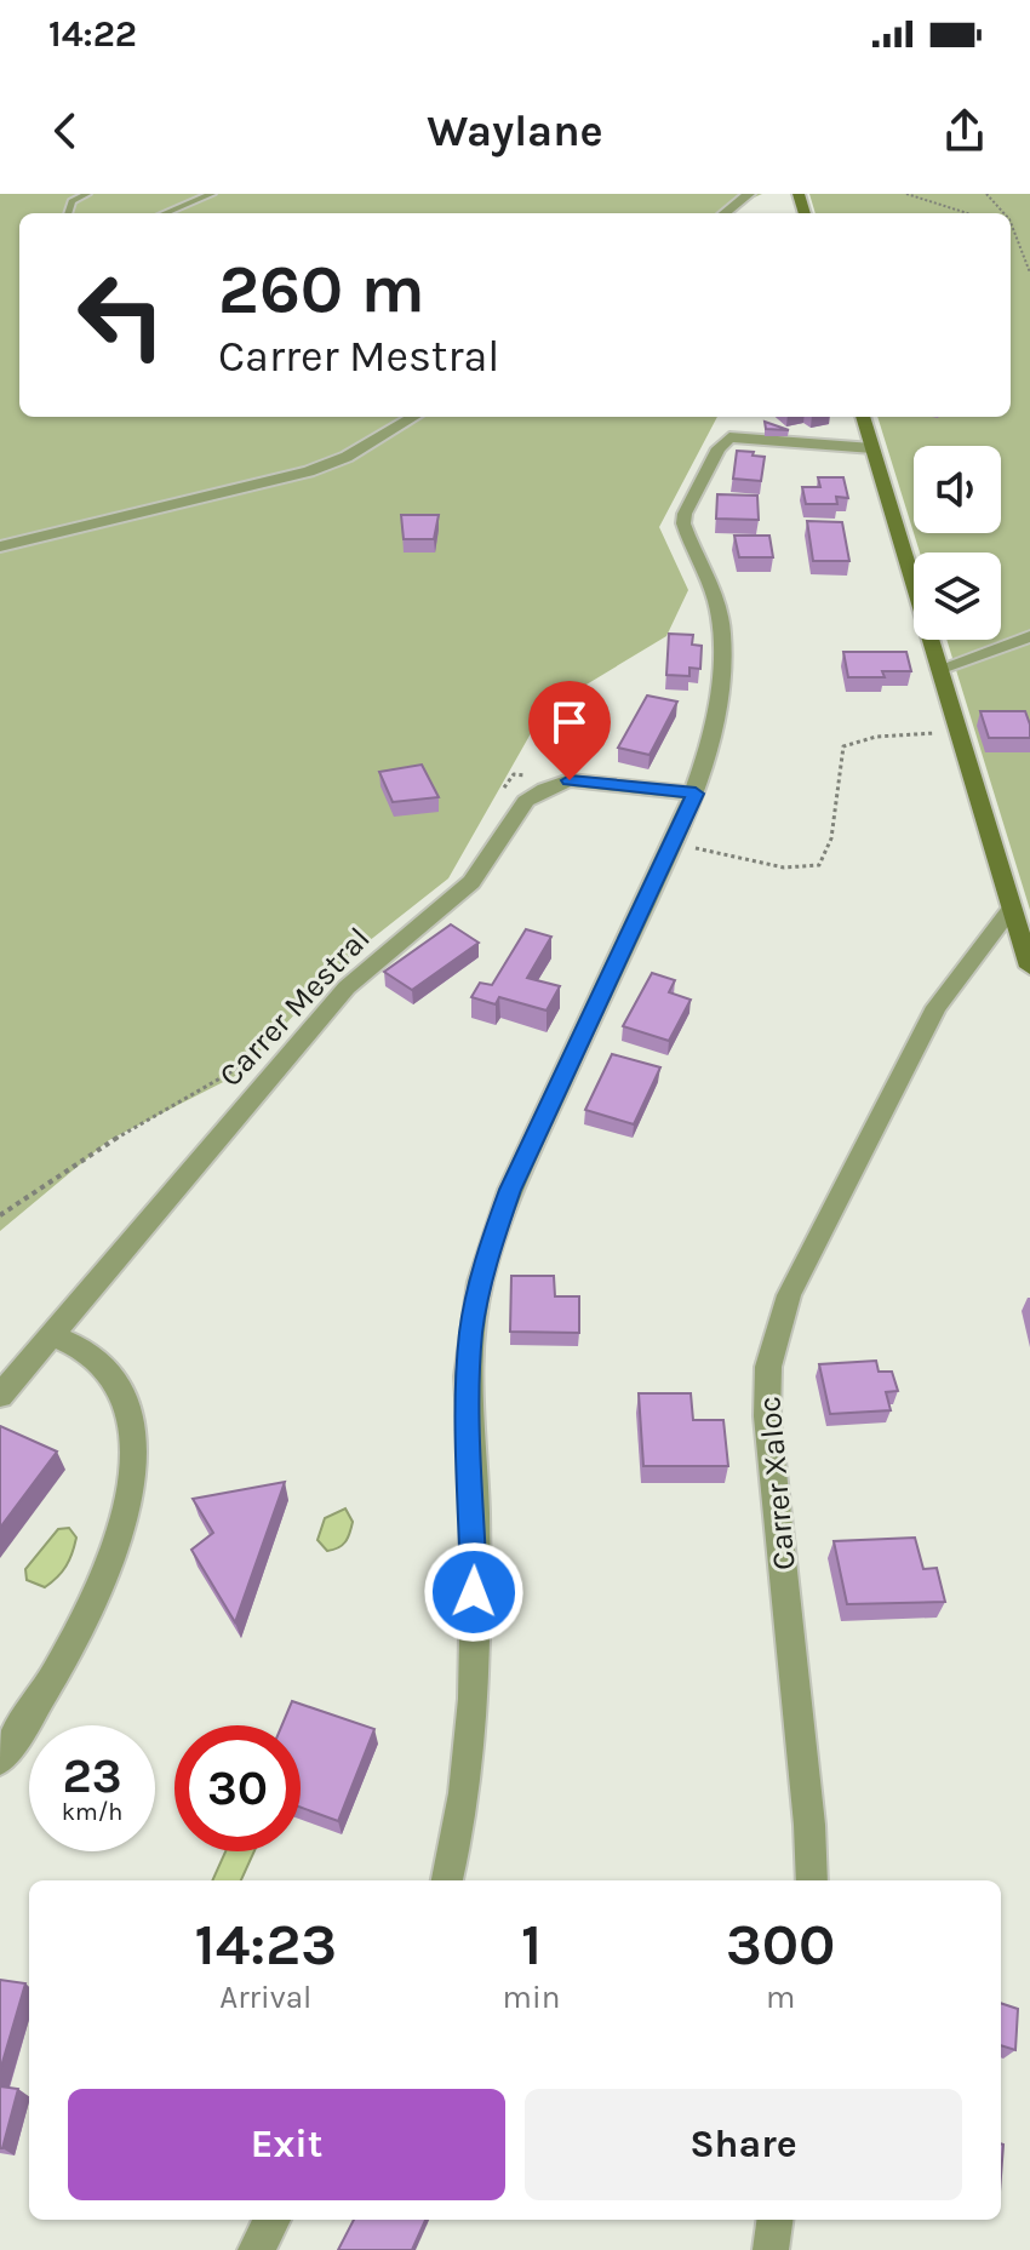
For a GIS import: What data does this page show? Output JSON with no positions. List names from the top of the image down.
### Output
{
  "streets": {
    "street": ["Carrer Mestral", "Carrer Xaloc"]
  },
  "page": {
    "status": "14:22",
    "header": "Waylane",
    "turn": ["260 m", "Carrer Mestral"],
    "speed": "23 km/h",
    "limit": "30",
    "eta": [
      "14:23",
      "Arrival",
      "1",
      "min",
      "300",
      "m"
    ],
    "buttons": ["Exit", "Share"]
  }
}
